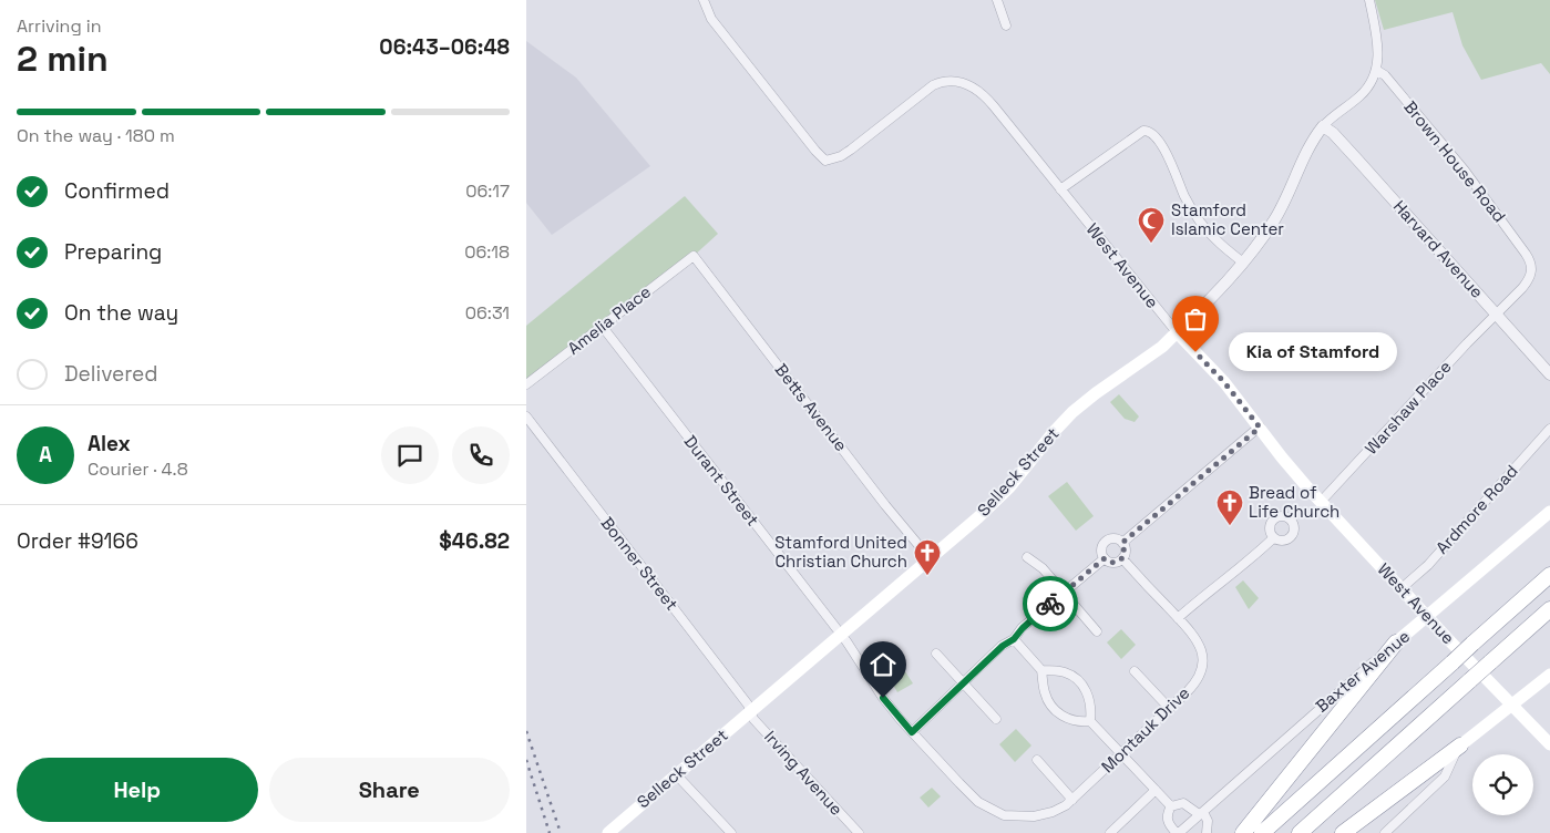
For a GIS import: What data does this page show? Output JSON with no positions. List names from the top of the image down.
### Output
{
  "streets": {
    "main road": ["West Avenue", "Selleck Street", "Baxter Avenue"],
    "street": [
      "Brown House Road",
      "Harvard Avenue",
      "Amelia Place",
      "Betts Avenue",
      "Warshaw Place",
      "Durant Street",
      "Ardmore Road",
      "Bonner Street",
      "Montauk Drive",
      "Irving Avenue"
    ]
  },
  "crossings": [
    ["Brown House Road", "Harvard Avenue"],
    ["Brown House Road", "Warshaw Place"],
    ["Brown House Road", "Selleck Street"],
    ["Harvard Avenue", "Warshaw Place"],
    ["Harvard Avenue", "Selleck Street"],
    ["West Avenue", "Warshaw Place"],
    ["West Avenue", "Selleck Street"],
    ["West Avenue", "Ardmore Road"],
    ["West Avenue", "Baxter Avenue"],
    ["Amelia Place", "Betts Avenue"],
    ["Amelia Place", "Durant Street"],
    ["Betts Avenue", "Selleck Street"],
    ["Selleck Street", "Durant Street"],
    ["Selleck Street", "Bonner Street"],
    ["Selleck Street", "Irving Avenue"],
    ["Durant Street", "Montauk Drive"],
    ["Bonner Street", "Irving Avenue"]
  ],
  "places": {
    "mosque": ["Stamford Islamic Center"],
    "other": ["Kia of Stamford"],
    "church": ["Bread of Life Church", "Stamford United Christian Church"]
  },
  "page": {
    "heading": ["2 min", "Arriving in", "06:43–06:48"],
    "panel": [
      "Alex",
      "Courier · 4.8",
      "Order #9166",
      "$46.82"
    ],
    "bar": "On the way · 180 m",
    "list": [
      ["Confirmed", "06:17"],
      ["Preparing", "06:18"],
      ["On the way", "06:31"],
      "Delivered"
    ],
    "bubble": "Kia of Stamford",
    "round": "A",
    "buttons": ["Help", "Share"]
  }
}
